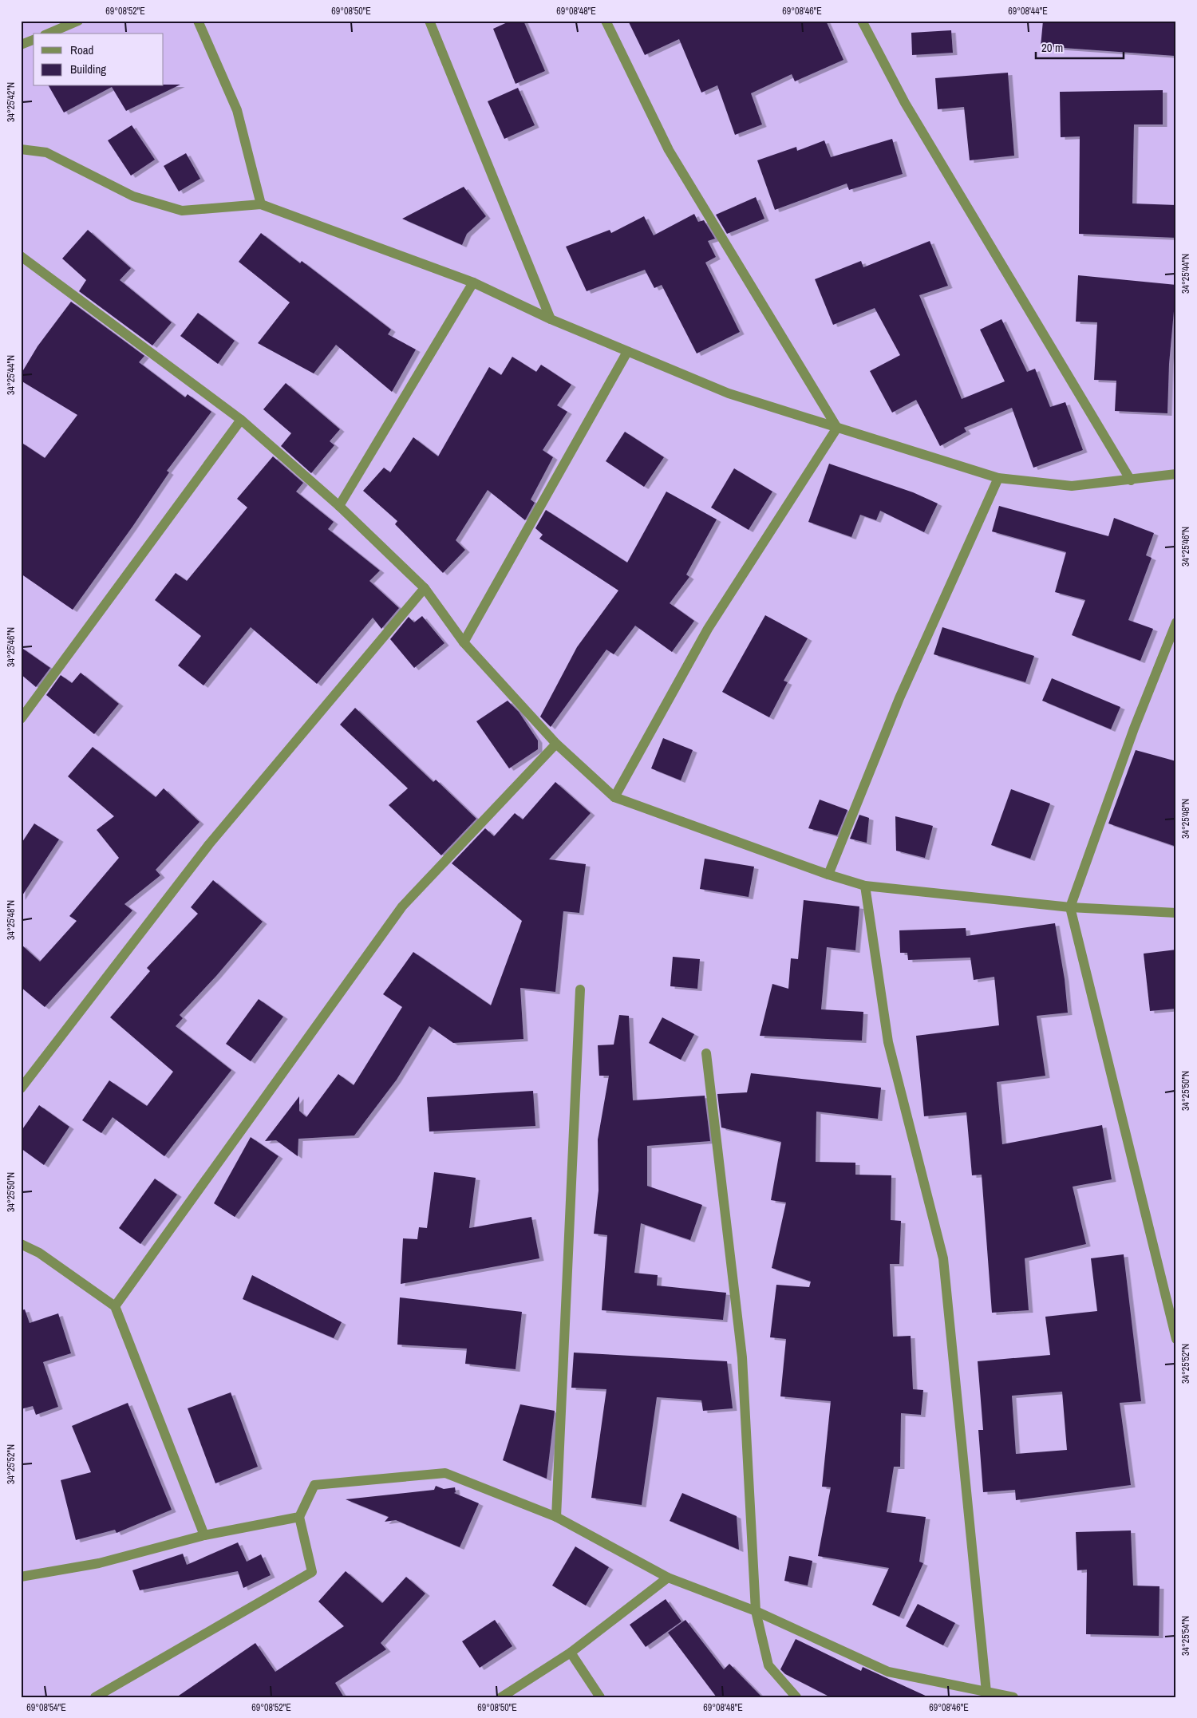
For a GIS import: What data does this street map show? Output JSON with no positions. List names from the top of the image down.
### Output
{
  "legend": ["Road", "Building"],
  "scale_bar": "20 m",
  "coordinates": [
    "69°08'52\"E",
    "69°08'50\"E",
    "69°08'48\"E",
    "69°08'46\"E",
    "69°08'44\"E",
    "34°25'42\"N",
    "34°25'44\"N",
    "34°25'46\"N",
    "34°25'48\"N",
    "34°25'50\"N",
    "34°25'52\"N",
    "34°25'54\"N",
    "69°08'54\"E"
  ]
}
